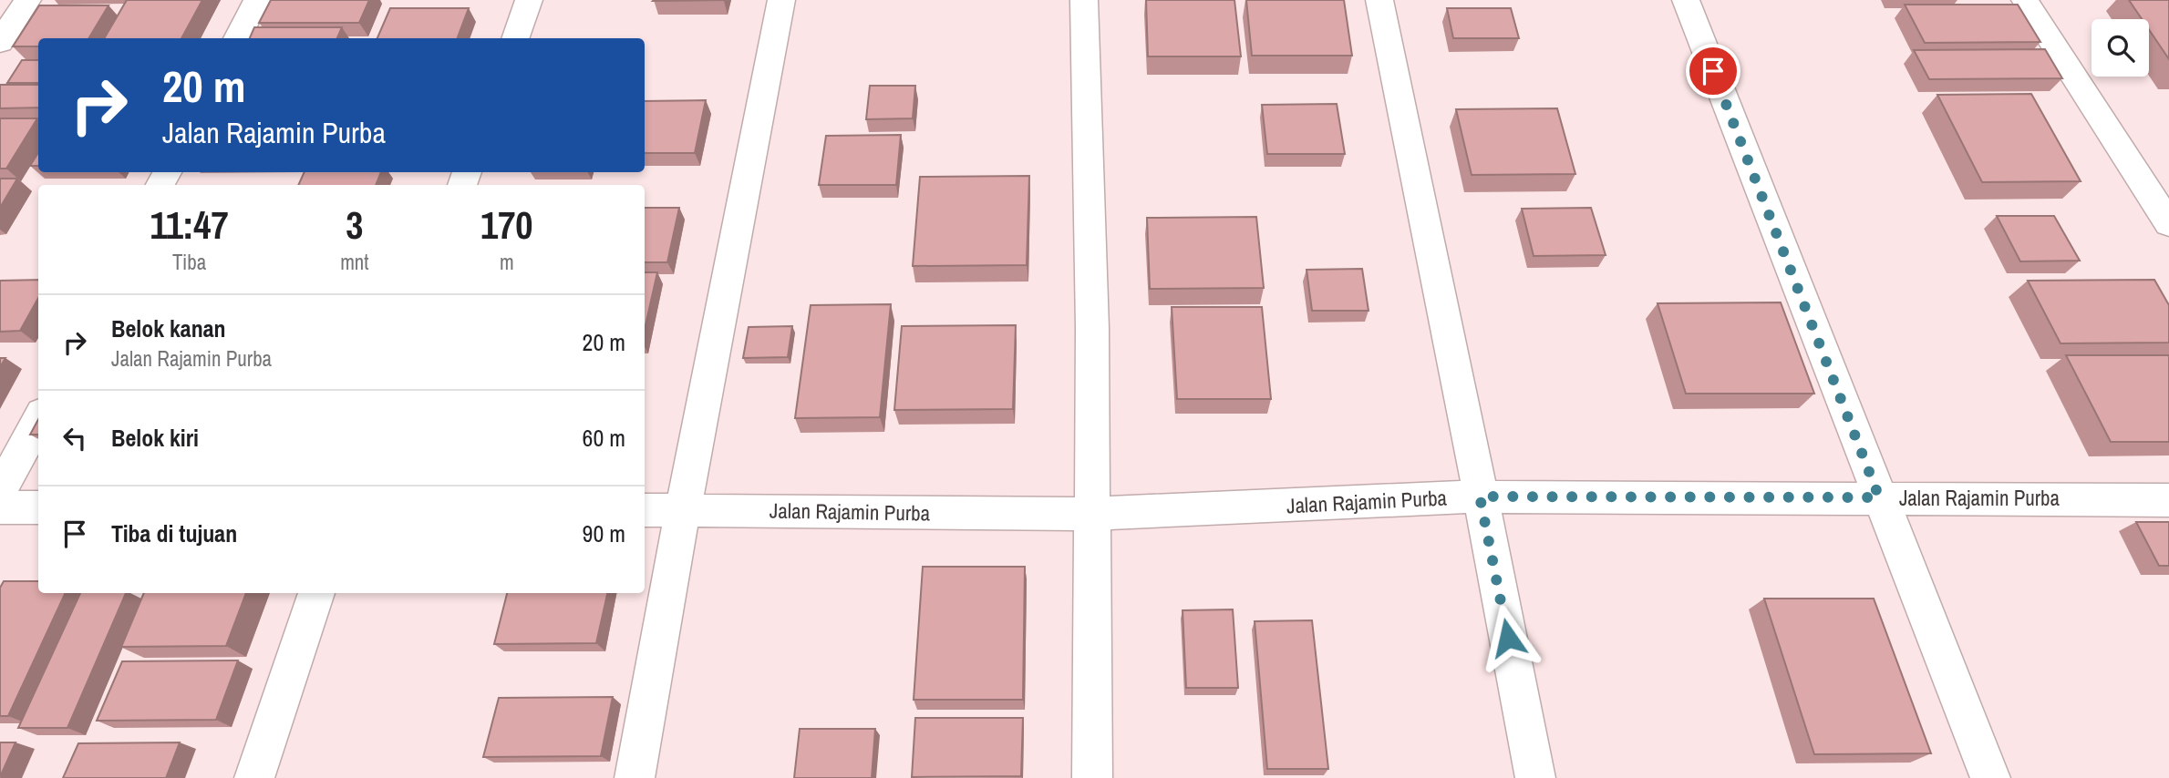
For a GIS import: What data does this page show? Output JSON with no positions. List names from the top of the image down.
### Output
{
  "streets": {
    "street": ["Jalan Rajamin Purba"]
  },
  "page": {
    "turn": ["20 m", "Jalan Rajamin Purba"],
    "eta": [
      "11:47",
      "Tiba",
      "3",
      "mnt",
      "170",
      "m"
    ],
    "list": [
      {
        "name": "Belok kanan",
        "note": "Jalan Rajamin Purba",
        "value": "20 m"
      },
      {
        "name": "Belok kiri",
        "value": "60 m"
      },
      {
        "name": "Tiba di tujuan",
        "value": "90 m"
      }
    ]
  }
}
